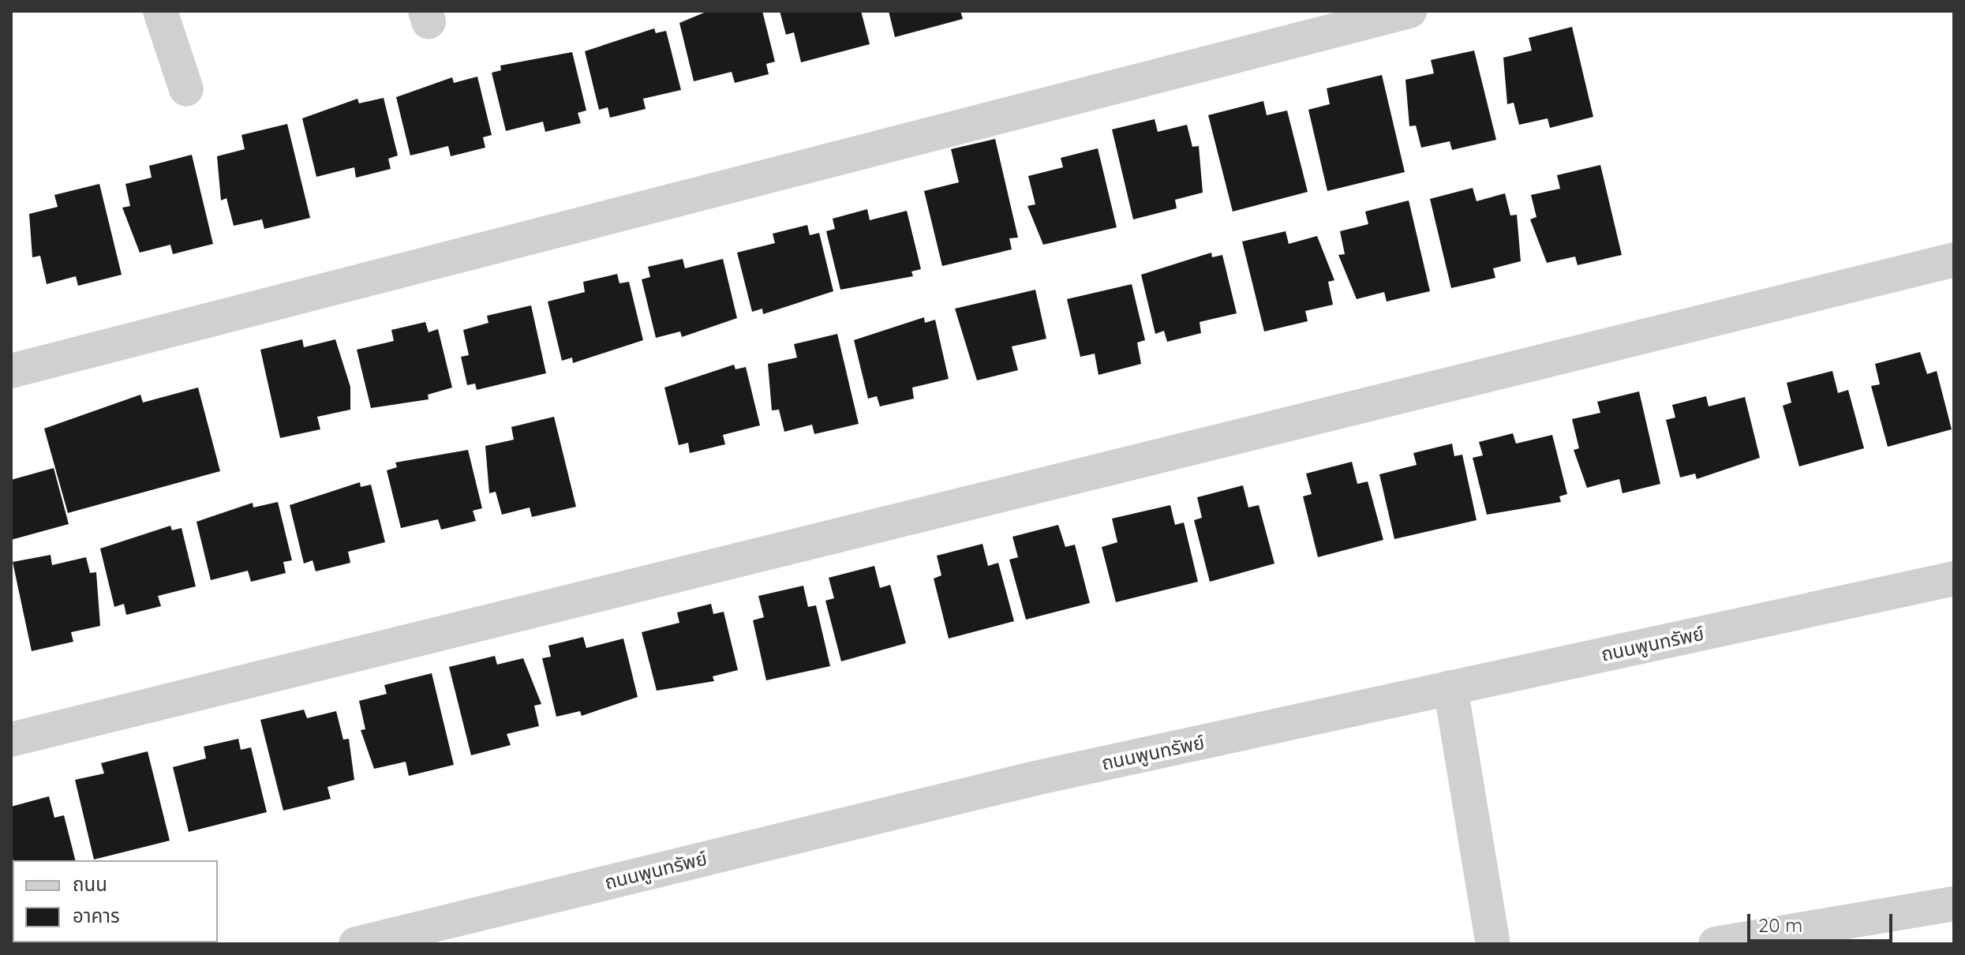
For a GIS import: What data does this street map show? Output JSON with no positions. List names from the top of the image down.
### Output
{
  "streets": {
    "street": ["ถนนพูนทรัพย์"]
  },
  "legend": ["ถนน", "อาคาร"],
  "scale_bar": "20 m"
}
